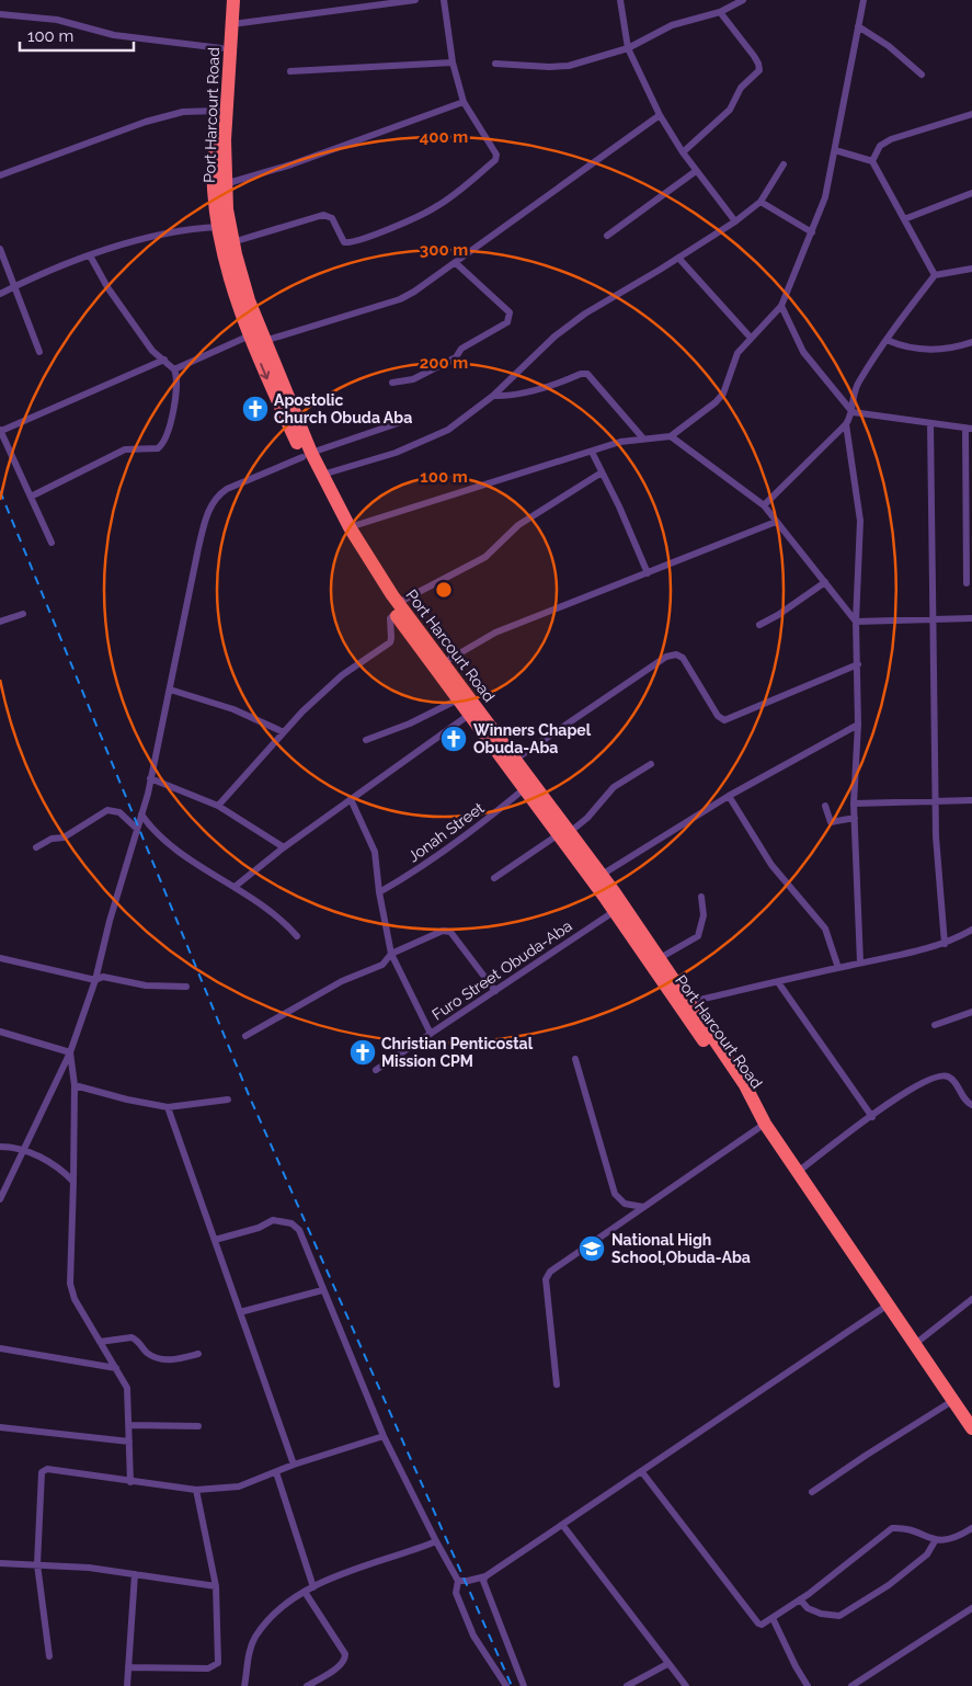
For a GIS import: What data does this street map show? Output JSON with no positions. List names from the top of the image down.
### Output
{
  "streets": {
    "highway": ["Port Harcourt Road"],
    "street": ["Jonah Street", "Furo Street Obuda-Aba"]
  },
  "crossings": [
    ["Port Harcourt Road", "Jonah Street"],
    ["Port Harcourt Road", "Furo Street Obuda-Aba"]
  ],
  "places": {
    "church": ["Apostolic Church Obuda Aba", "Winners Chapel Obuda-Aba", "Christian Penticostal Mission CPM"],
    "school or university": ["National High School,Obuda-Aba"]
  },
  "scale_bar": "100 m",
  "rings": [
    "400 m",
    "300 m",
    "200 m",
    "100 m"
  ]
}
